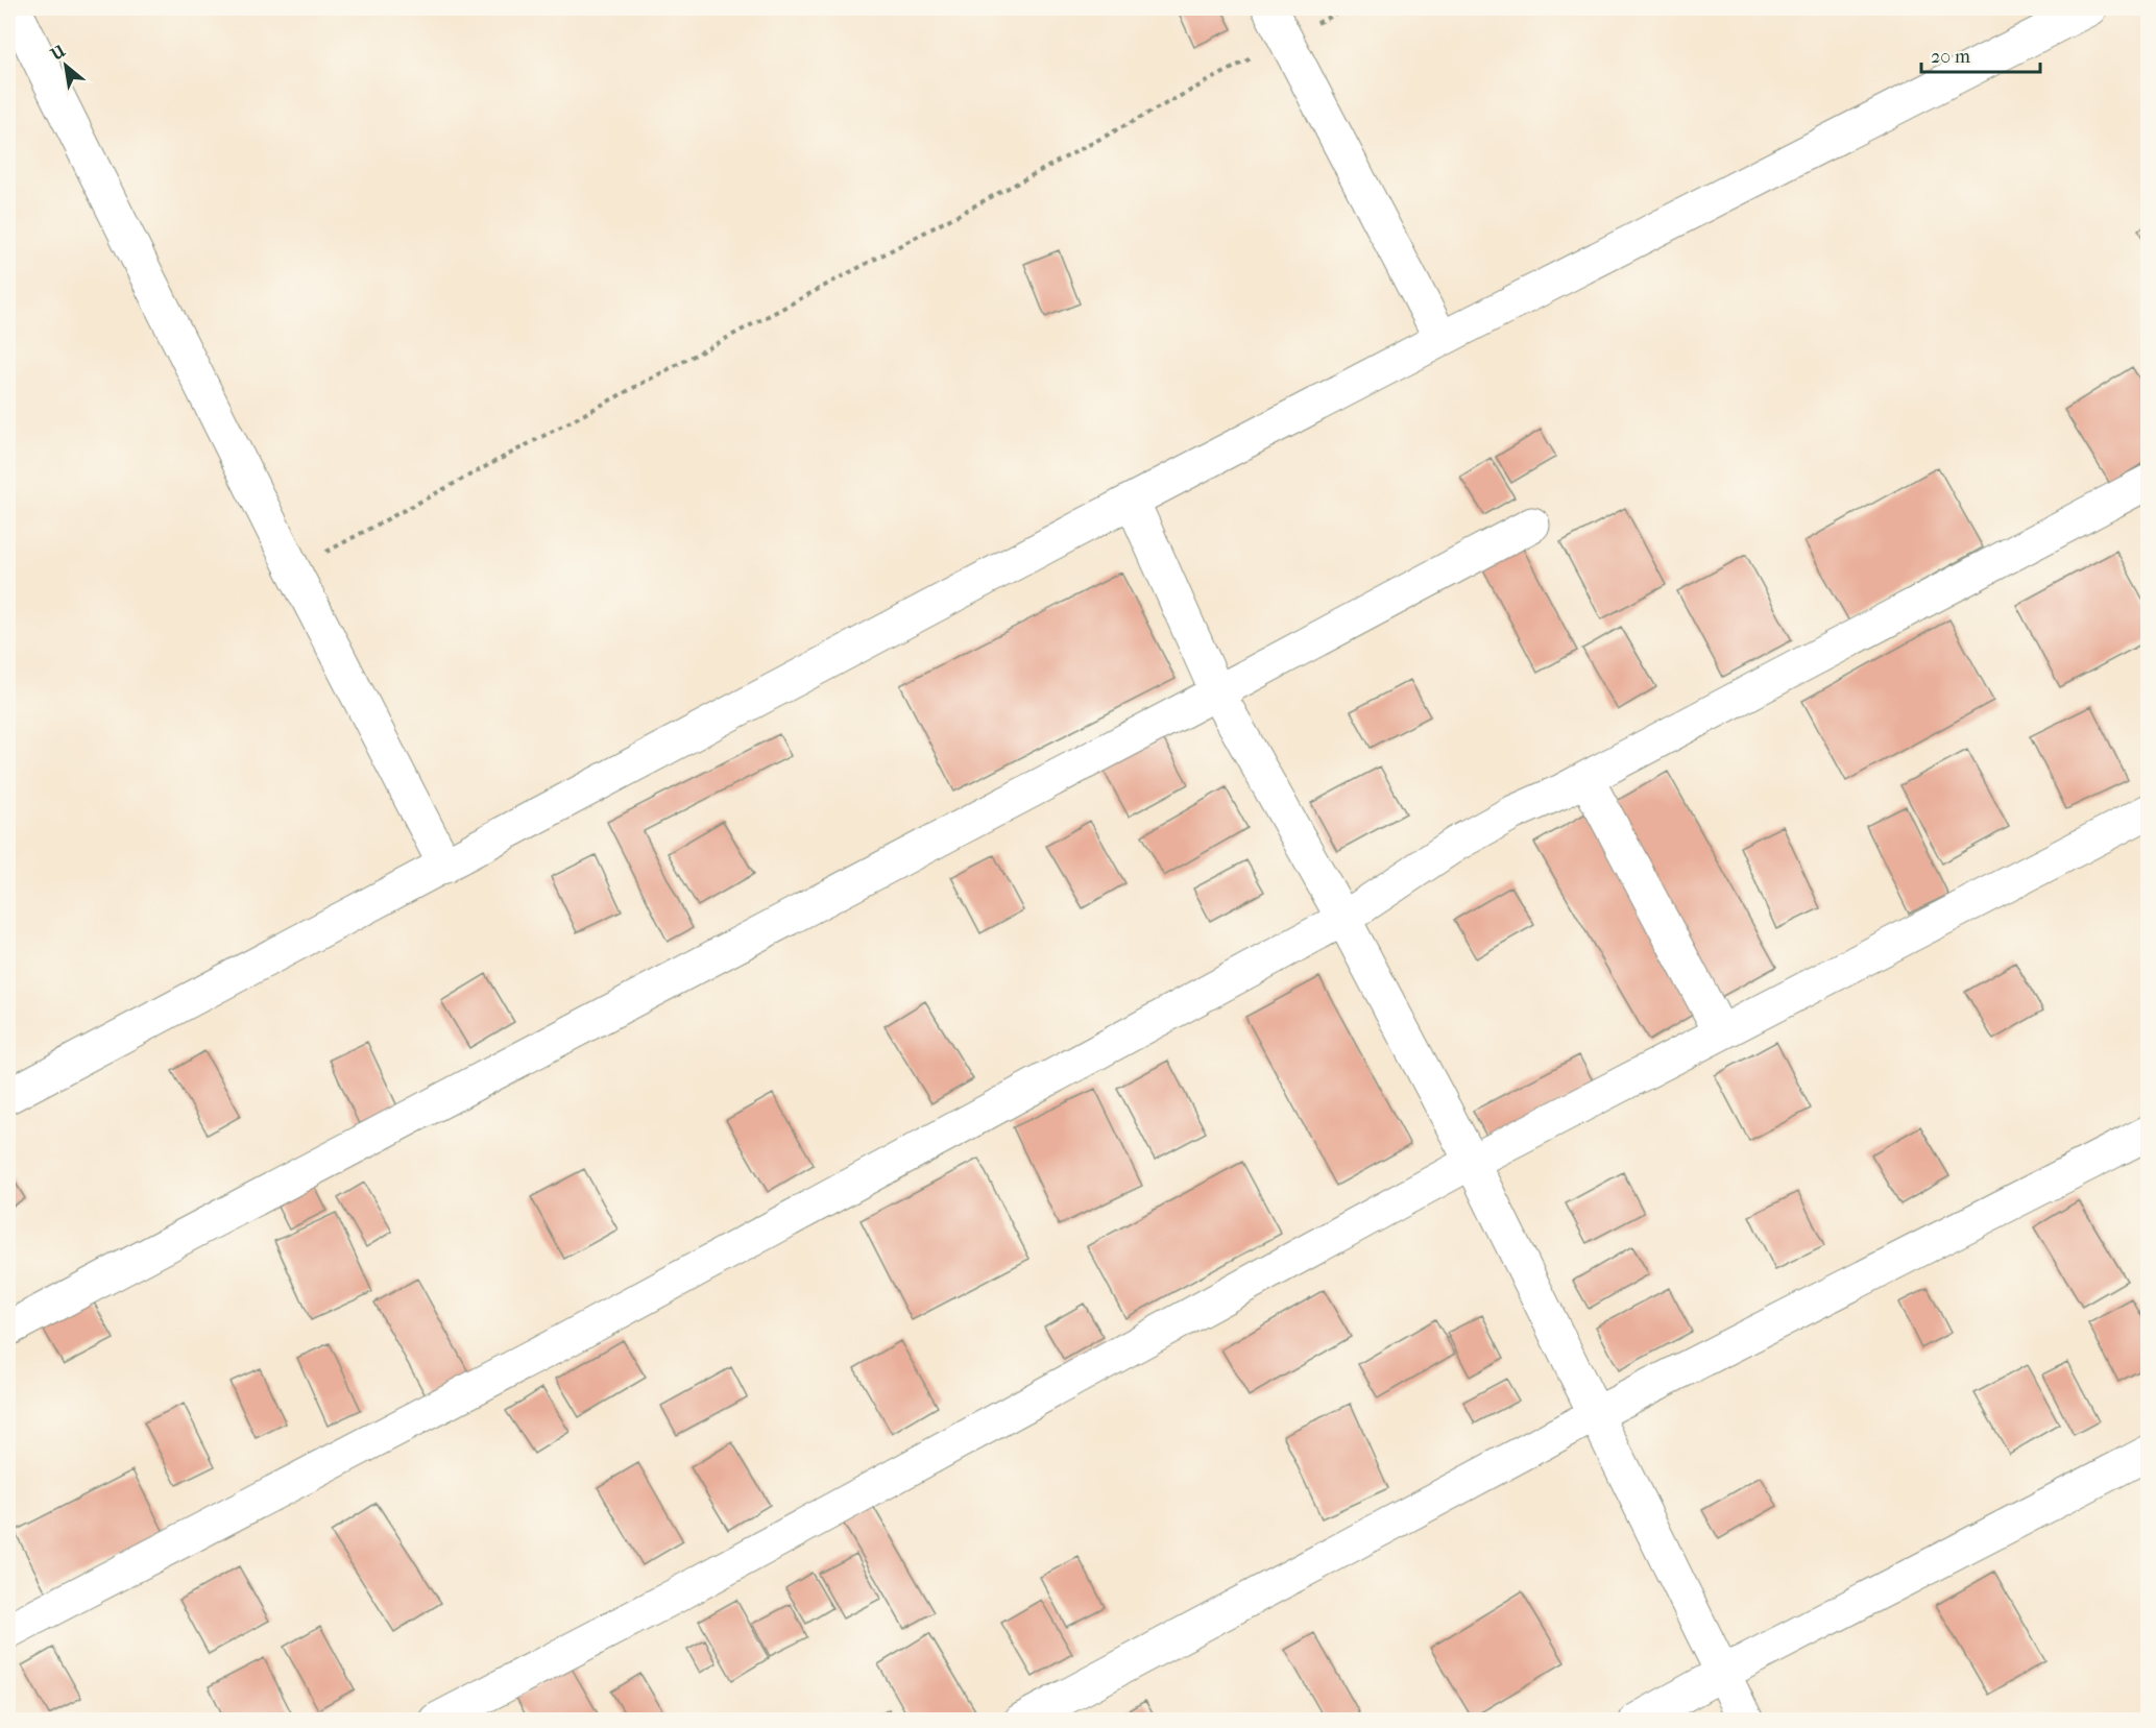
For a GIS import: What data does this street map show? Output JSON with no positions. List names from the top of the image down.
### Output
{
  "scale_bar": "20 m",
  "north": "top left"
}
